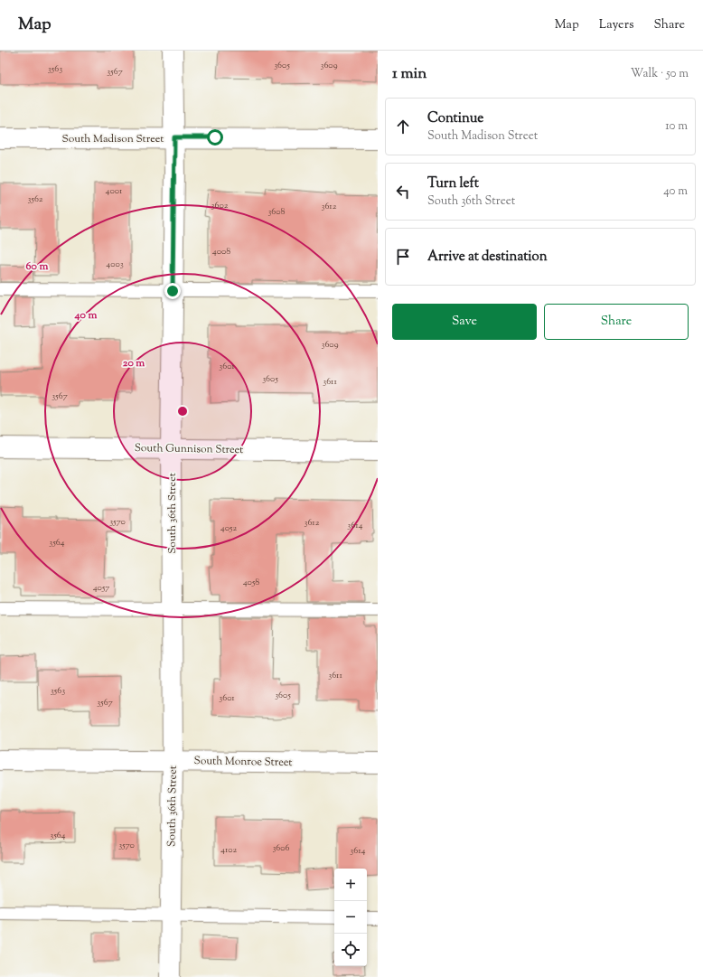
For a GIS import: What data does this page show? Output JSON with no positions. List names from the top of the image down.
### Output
{
  "streets": {
    "street": [
      "South Madison Street",
      "South Gunnison Street",
      "South 36th Street",
      "South Monroe Street"
    ]
  },
  "crossings": [
    ["South Madison Street", "South 36th Street"],
    ["South Gunnison Street", "South 36th Street"],
    ["South 36th Street", "South Monroe Street"]
  ],
  "house_numbers": [
    "3605",
    "3609",
    "3563",
    "3567",
    "4001",
    "3562",
    "3602",
    "3612",
    "3608",
    "4008",
    "4003",
    "3609",
    "3601",
    "3605",
    "3611",
    "3567",
    "3570",
    "3612",
    "3614",
    "4052",
    "3564",
    "4058",
    "4057",
    "3611",
    "3563",
    "3605",
    "3601",
    "3567",
    "3564",
    "3570",
    "3606",
    "4102",
    "3614"
  ],
  "page": {
    "header": "Map",
    "nav": ["Map", "Layers", "Share"],
    "heading": ["1 min", "Walk · 50 m"],
    "list": [
      ["Continue", "South Madison Street", "10 m"],
      ["Turn left", "South 36th Street", "40 m"],
      "Arrive at destination"
    ],
    "buttons": ["Save", "Share"],
    "map_buttons": ["+", "−"]
  },
  "rings": ["60 m", "40 m", "20 m"]
}
